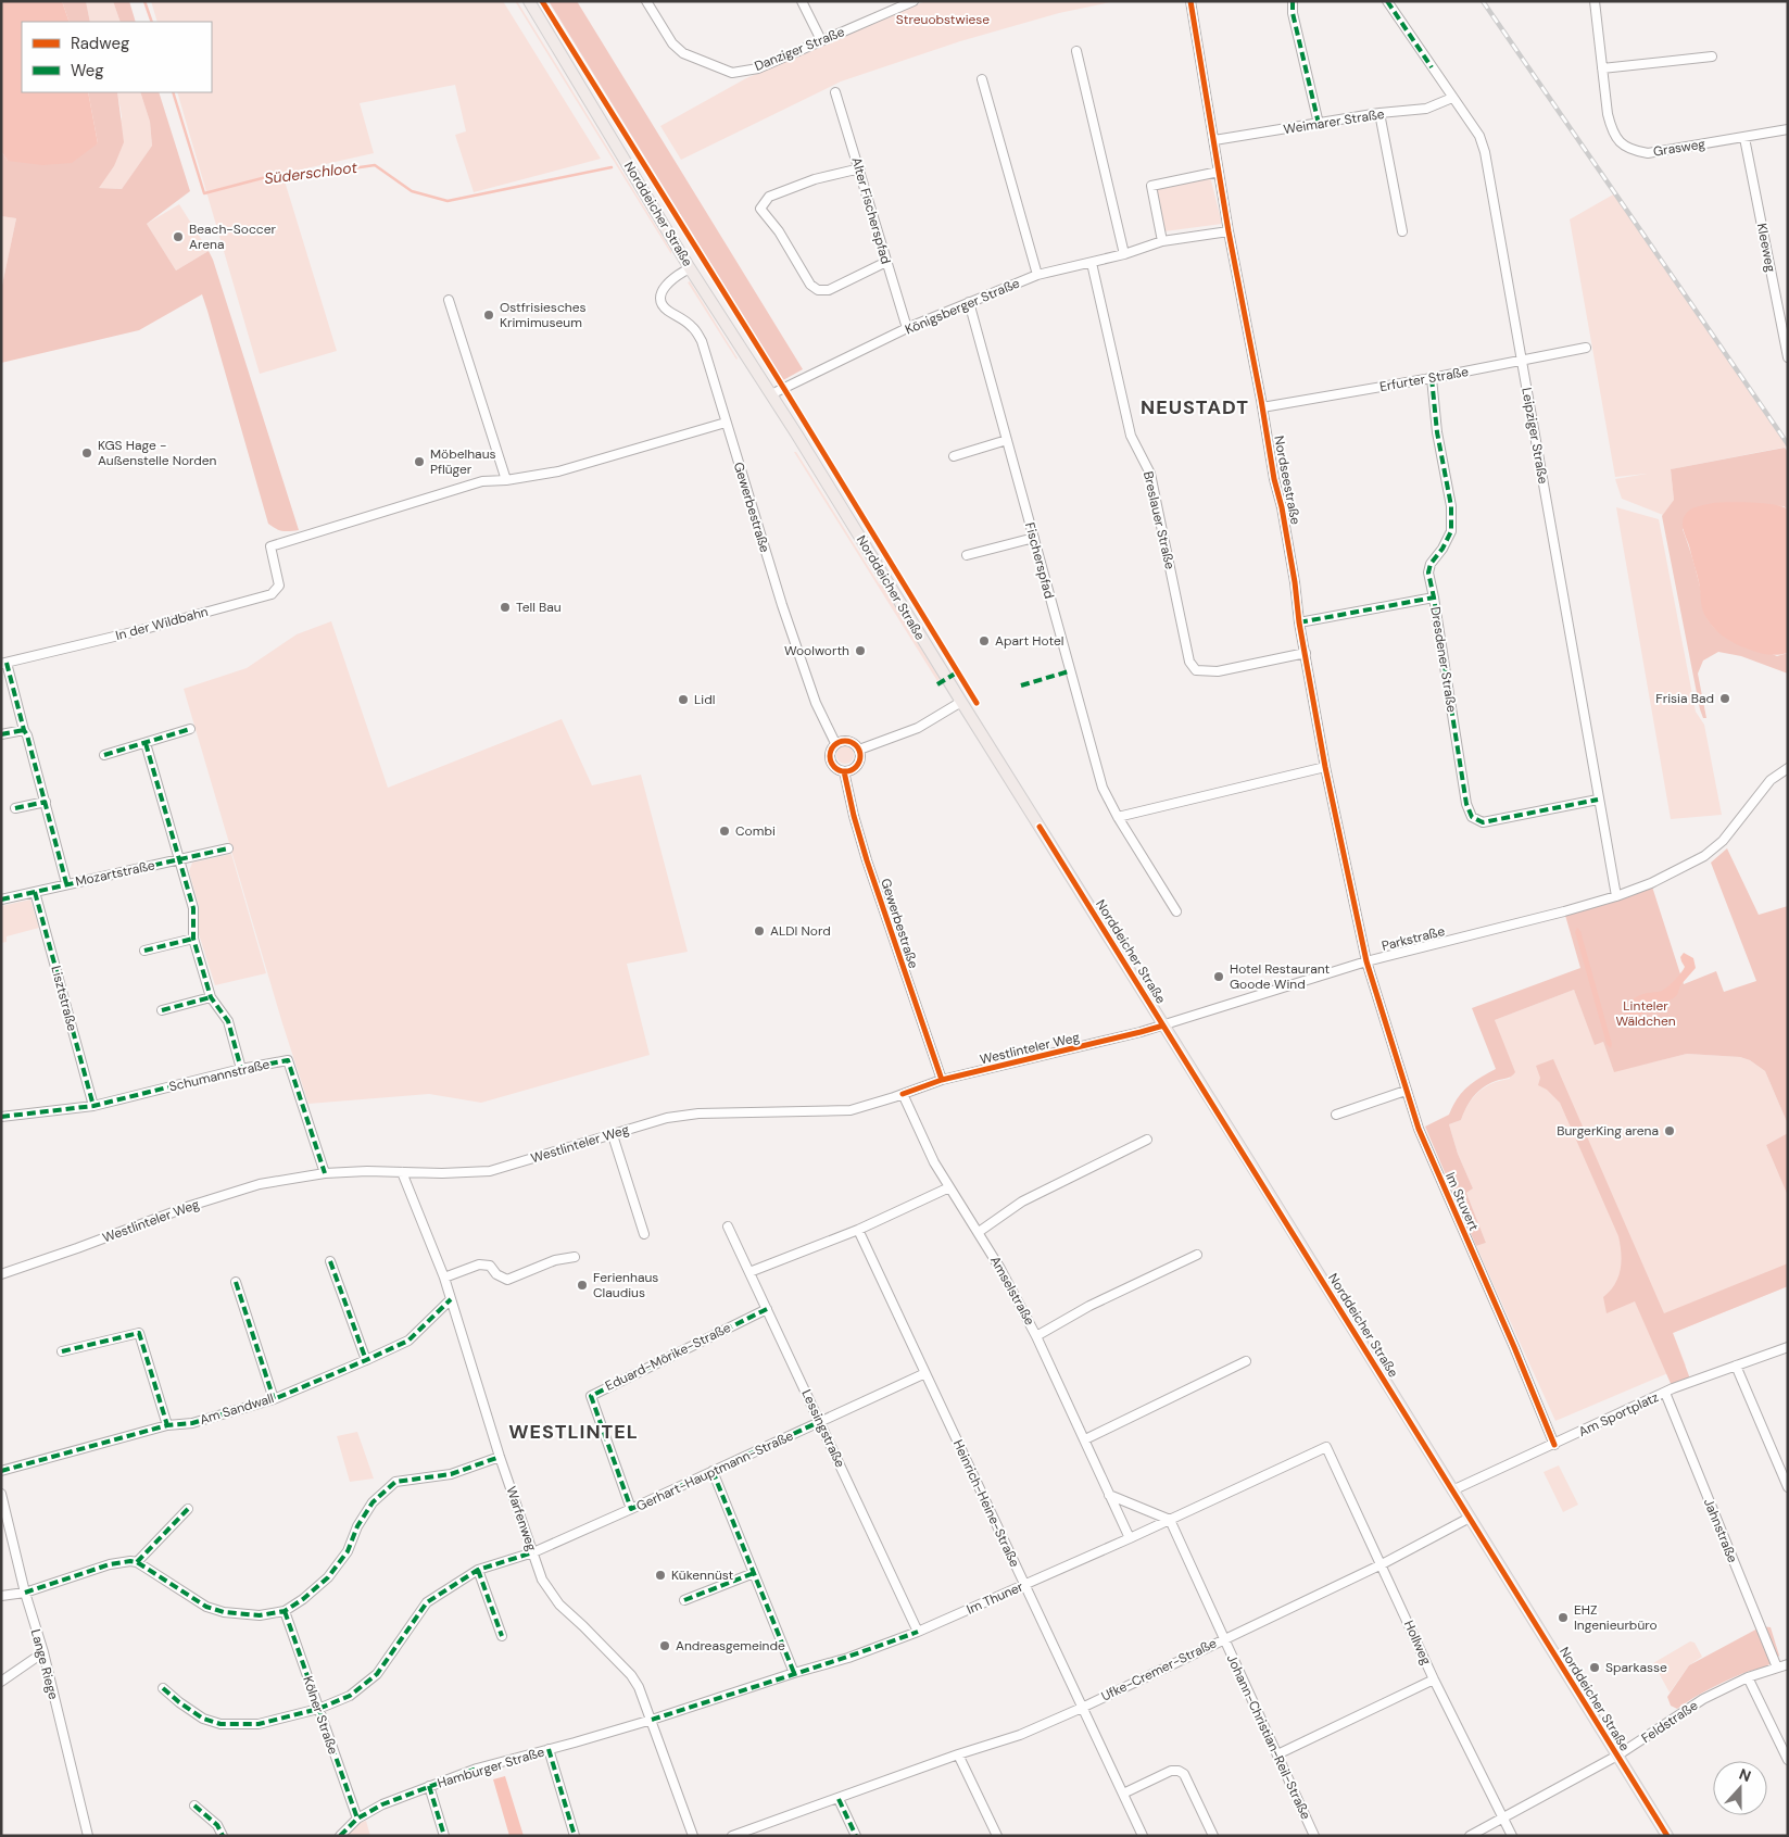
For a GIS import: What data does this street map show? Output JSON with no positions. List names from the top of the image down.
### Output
{
  "streets": {
    "main road": ["Norddeicher Straße"],
    "street": [
      "Danziger Straße",
      "Weimarer Straße",
      "Grasweg",
      "Alter Fischerspfad",
      "Kleeweg",
      "Königsberger Straße",
      "Erfurter Straße",
      "Leipziger Straße",
      "Nordseestraße",
      "Gewerbestraße",
      "Breslauer Straße",
      "Fischerspfad",
      "In der Wildbahn",
      "Dresdener Straße",
      "Mozartstraße",
      "Parkstraße",
      "Lisztstraße",
      "Westlinteler Weg",
      "Schumannstraße",
      "Im Stuvert",
      "Amselstraße",
      "Eduard-Mörike-Straße",
      "Am Sandwall",
      "Am Sportplatz",
      "Lessingstraße",
      "Gerhart-Hauptmann-Straße",
      "Heinrich-Heine-Straße",
      "Warfenweg",
      "Jahnstraße",
      "Im Thuner",
      "Hollweg",
      "Lange Riege",
      "Ufke-Cremer-Straße",
      "Kölner Straße",
      "Feldstraße",
      "Johann-Christian-Reil-Straße",
      "Hamburger Straße"
    ]
  },
  "crossings": [
    ["Weimarer Straße", "Leipziger Straße"],
    ["Weimarer Straße", "Nordseestraße"],
    ["Grasweg", "Kleeweg"],
    ["Alter Fischerspfad", "Königsberger Straße"],
    ["Norddeicher Straße", "Königsberger Straße"],
    ["Norddeicher Straße", "Gewerbestraße"],
    ["Norddeicher Straße", "Parkstraße"],
    ["Norddeicher Straße", "Westlinteler Weg"],
    ["Norddeicher Straße", "Am Sportplatz"],
    ["Norddeicher Straße", "Ufke-Cremer-Straße"],
    ["Norddeicher Straße", "Feldstraße"],
    ["Königsberger Straße", "Nordseestraße"],
    ["Königsberger Straße", "Breslauer Straße"],
    ["Königsberger Straße", "Fischerspfad"],
    ["Erfurter Straße", "Leipziger Straße"],
    ["Erfurter Straße", "Nordseestraße"],
    ["Erfurter Straße", "Dresdener Straße"],
    ["Leipziger Straße", "Dresdener Straße"],
    ["Leipziger Straße", "Parkstraße"],
    ["Nordseestraße", "Breslauer Straße"],
    ["Nordseestraße", "Parkstraße"],
    ["Nordseestraße", "Im Stuvert"],
    ["Gewerbestraße", "Westlinteler Weg"],
    ["Mozartstraße", "Lisztstraße"],
    ["Parkstraße", "Westlinteler Weg"],
    ["Parkstraße", "Im Stuvert"],
    ["Lisztstraße", "Schumannstraße"],
    ["Westlinteler Weg", "Schumannstraße"],
    ["Westlinteler Weg", "Amselstraße"],
    ["Westlinteler Weg", "Warfenweg"],
    ["Im Stuvert", "Am Sportplatz"],
    ["Amselstraße", "Im Thuner"],
    ["Eduard-Mörike-Straße", "Lessingstraße"],
    ["Eduard-Mörike-Straße", "Gerhart-Hauptmann-Straße"],
    ["Am Sandwall", "Warfenweg"],
    ["Am Sportplatz", "Jahnstraße"],
    ["Lessingstraße", "Gerhart-Hauptmann-Straße"],
    ["Lessingstraße", "Im Thuner"],
    ["Gerhart-Hauptmann-Straße", "Heinrich-Heine-Straße"],
    ["Gerhart-Hauptmann-Straße", "Warfenweg"],
    ["Gerhart-Hauptmann-Straße", "Kölner Straße"],
    ["Heinrich-Heine-Straße", "Im Thuner"],
    ["Heinrich-Heine-Straße", "Ufke-Cremer-Straße"],
    ["Warfenweg", "Im Thuner"],
    ["Warfenweg", "Hamburger Straße"],
    ["Jahnstraße", "Feldstraße"],
    ["Im Thuner", "Hollweg"],
    ["Im Thuner", "Johann-Christian-Reil-Straße"],
    ["Im Thuner", "Hamburger Straße"],
    ["Hollweg", "Ufke-Cremer-Straße"],
    ["Hollweg", "Feldstraße"],
    ["Ufke-Cremer-Straße", "Johann-Christian-Reil-Straße"],
    ["Kölner Straße", "Hamburger Straße"]
  ],
  "districts": ["NEUSTADT", "WESTLINTEL"],
  "water": ["Süderschloot"],
  "parks": ["Streuobstwiese", "Linteler Wäldchen"],
  "places": [
    "Beach-Soccer Arena",
    "Ostfrisiesches Krimimuseum",
    "KGS Hage - Außenstelle Norden",
    "Möbelhaus Pflüger",
    "Tell Bau",
    "Apart Hotel",
    "Woolworth",
    "Frisia Bad",
    "Lidl",
    "Combi",
    "ALDI Nord",
    "Hotel Restaurant Goode Wind",
    "BurgerKing arena",
    "Ferienhaus Claudius",
    "Kükennüst",
    "EHZ Ingenieurbüro",
    "Andreasgemeinde",
    "Sparkasse"
  ],
  "legend": ["Radweg", "Weg"],
  "north": "top"
}
